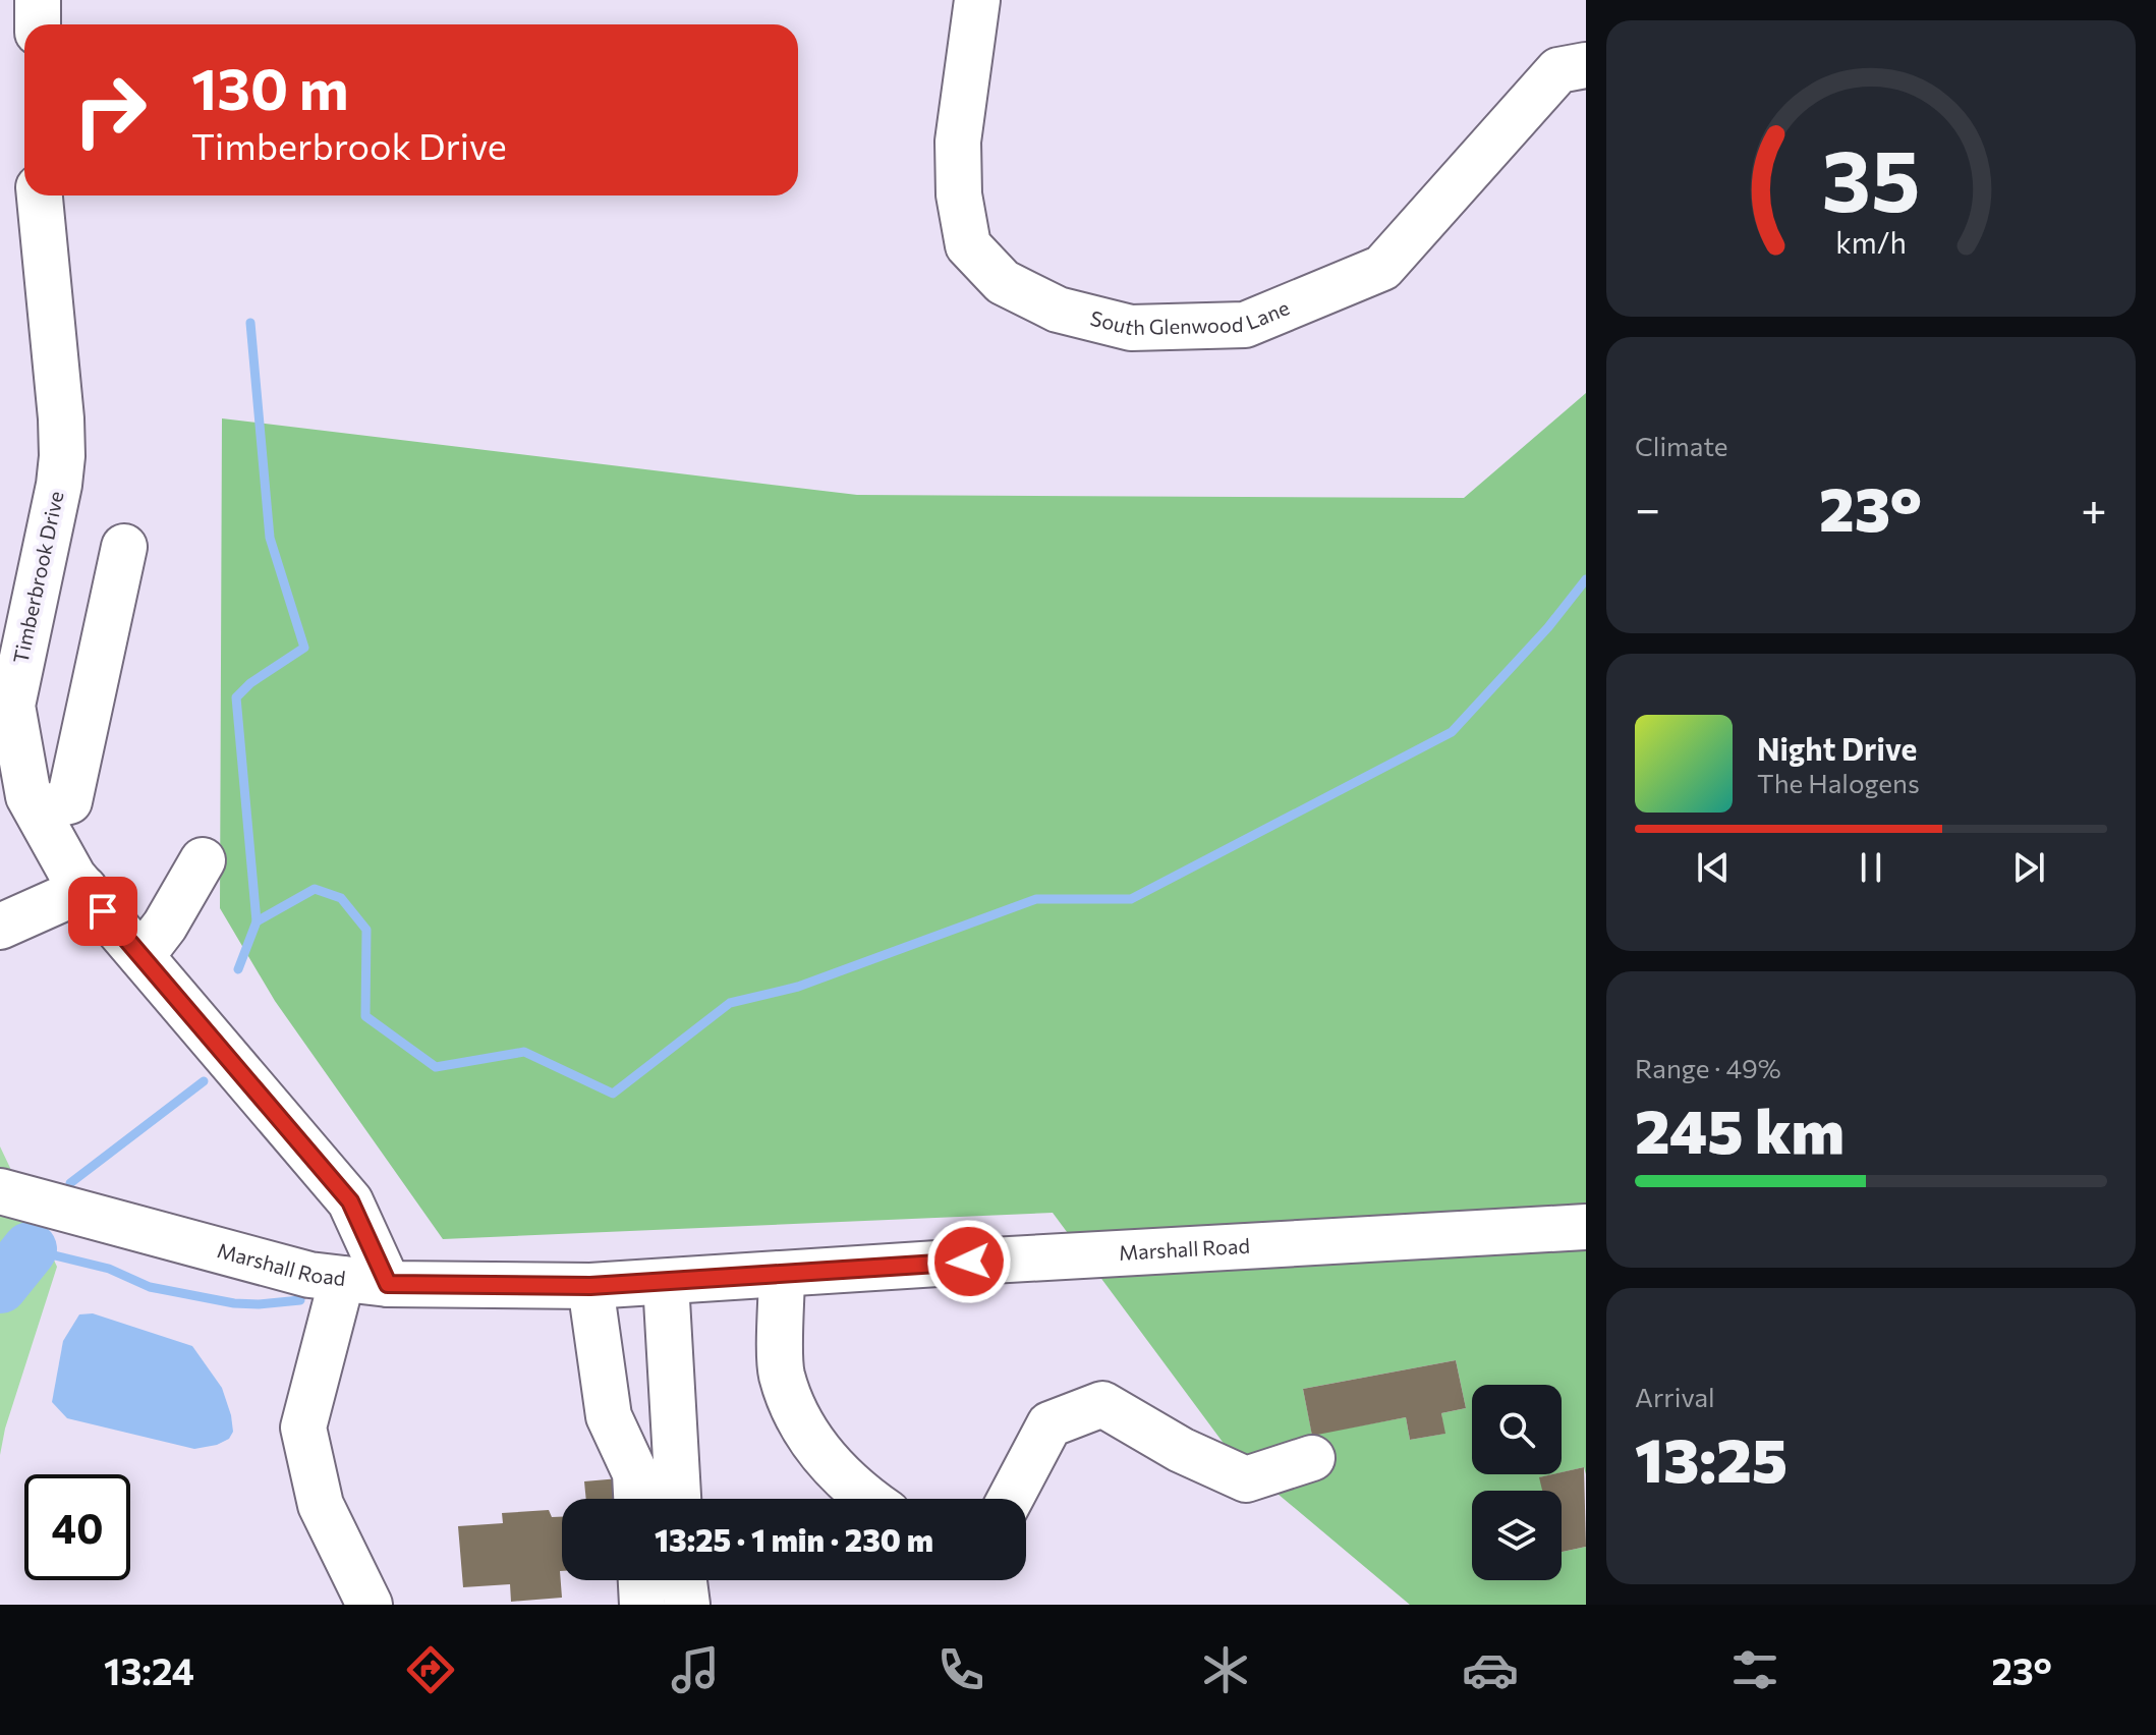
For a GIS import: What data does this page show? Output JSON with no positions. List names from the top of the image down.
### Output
{
  "streets": {
    "street": ["South Glenwood Lane", "Timberbrook Drive", "Marshall Road"]
  },
  "crossings": [
    ["Timberbrook Drive", "Marshall Road"]
  ],
  "page": {
    "turn": ["130 m", "Timberbrook Drive"],
    "tile": [
      "Climate",
      ["Range · 49%", "245 km"],
      ["Arrival", "13:25"]
    ],
    "heat": ["−", "23°", "+"],
    "song": ["Night Drive", "The Halogens"],
    "limit": "40",
    "trip": "13:25 · 1 min · 230 m",
    "tabs": ["13:24", "23°"],
    "gauge": ["35", "km/h"]
  }
}
